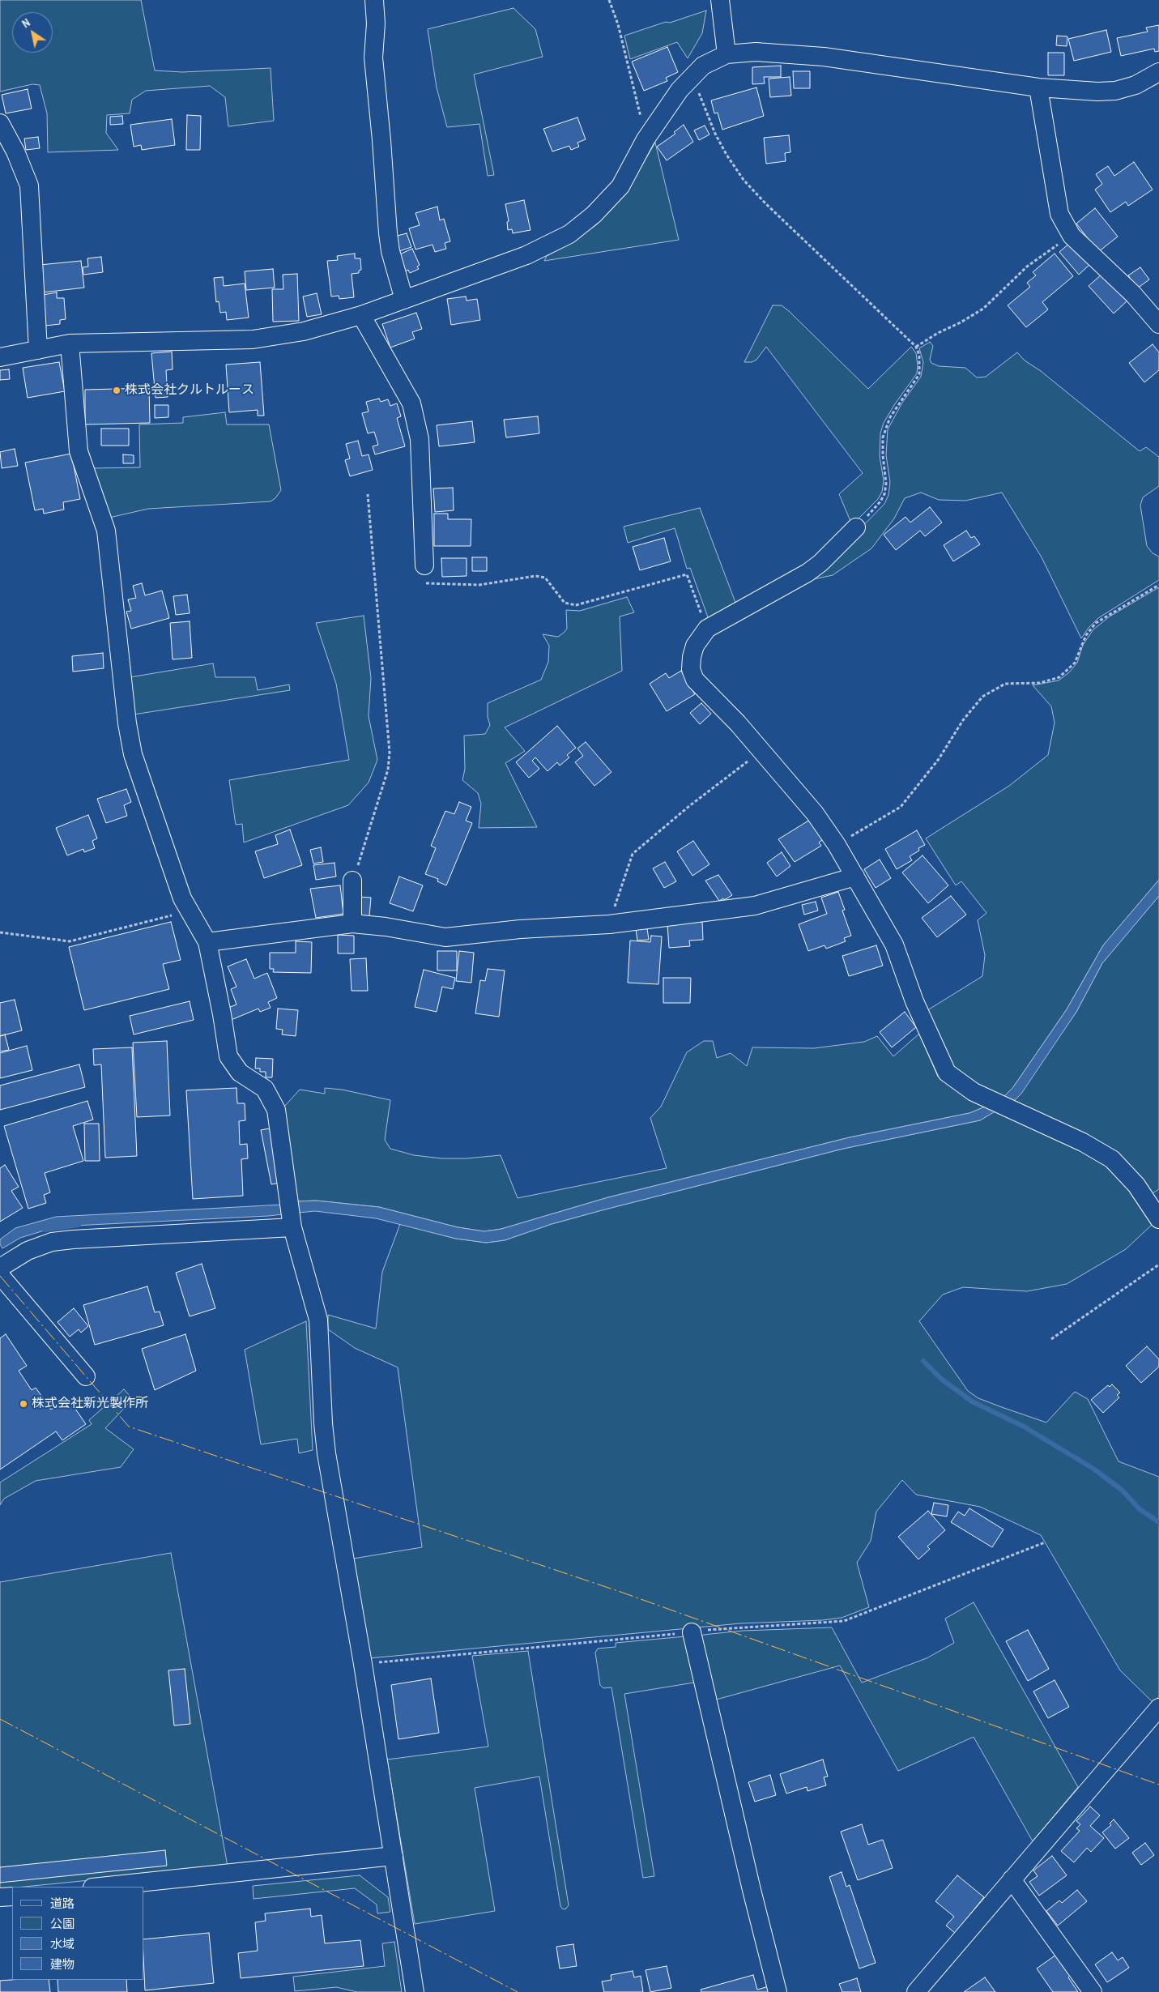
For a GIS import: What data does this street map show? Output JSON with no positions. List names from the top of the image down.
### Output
{
  "places": ["株式会社クルトルース", "株式会社新光製作所"],
  "legend": [
    "道路",
    "公園",
    "水域",
    "建物"
  ],
  "north": "top left"
}
